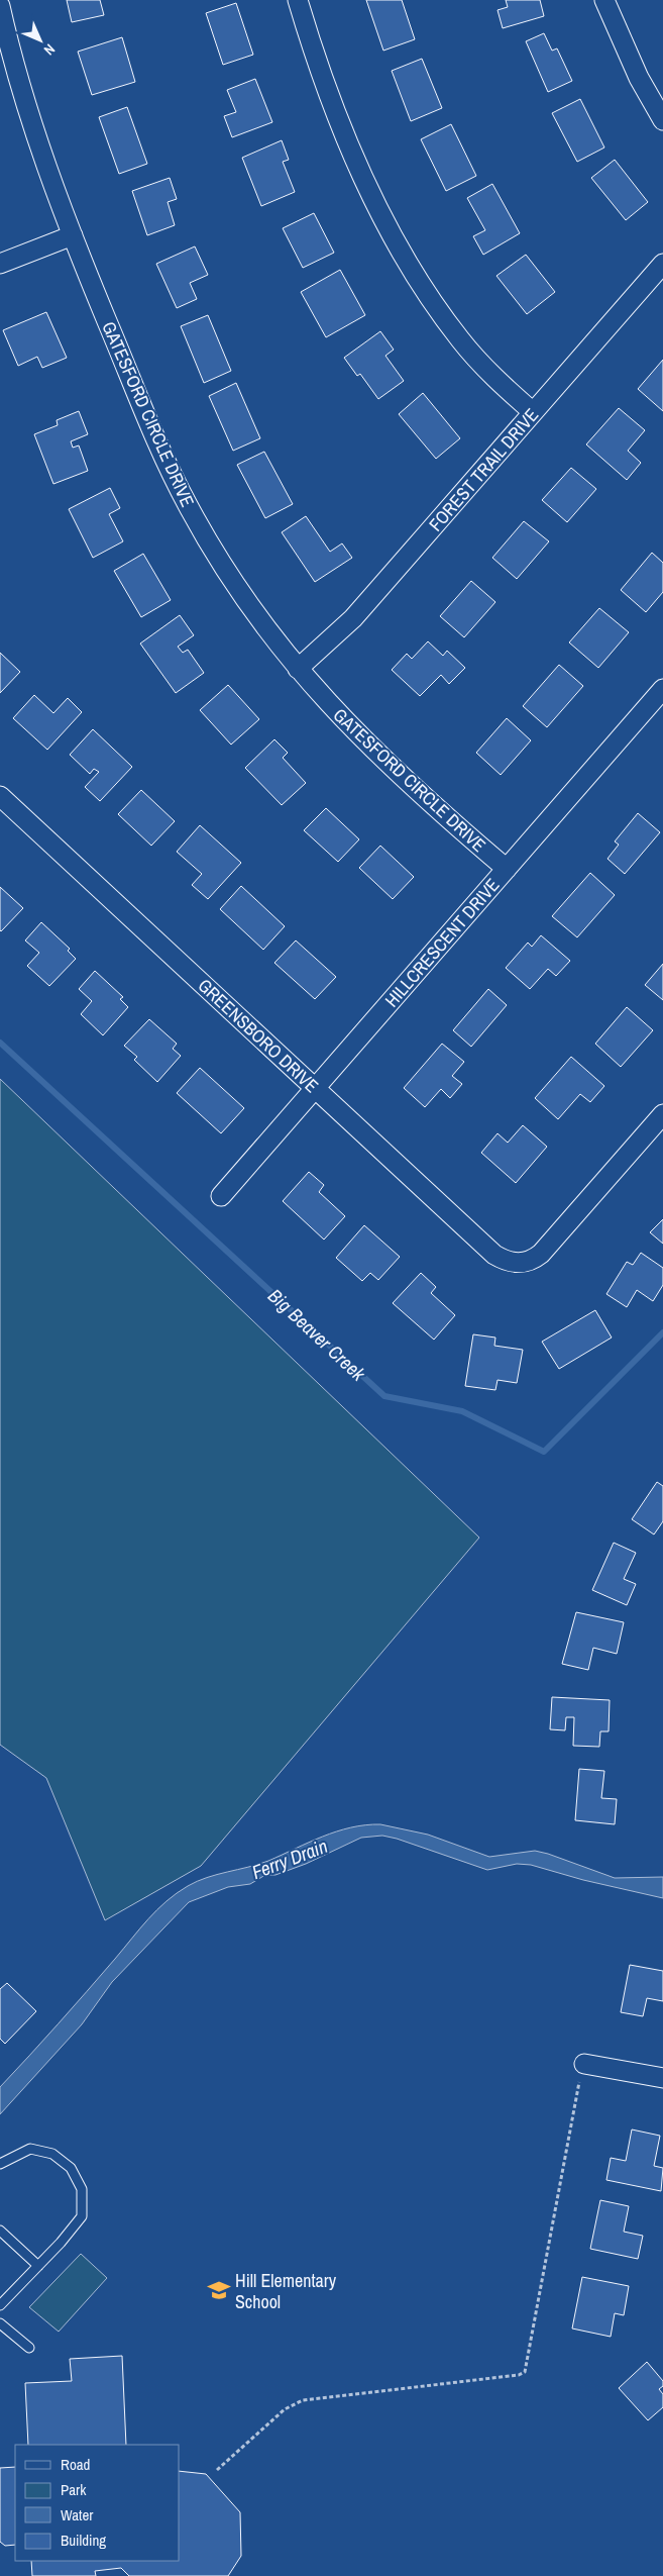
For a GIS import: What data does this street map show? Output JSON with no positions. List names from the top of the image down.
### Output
{
  "streets": {
    "street": [
      "GATESFORD CIRCLE DRIVE",
      "FOREST TRAIL DRIVE",
      "HILLCRESCENT DRIVE",
      "GREENSBORO DRIVE"
    ]
  },
  "crossings": [
    ["GATESFORD CIRCLE DRIVE", "FOREST TRAIL DRIVE"],
    ["GATESFORD CIRCLE DRIVE", "HILLCRESCENT DRIVE"],
    ["HILLCRESCENT DRIVE", "GREENSBORO DRIVE"]
  ],
  "water": ["Big Beaver Creek", "Ferry Drain"],
  "places": {
    "school or university": ["Hill Elementary School"]
  },
  "legend": [
    "Road",
    "Park",
    "Water",
    "Building"
  ],
  "north": "bottom right"
}
